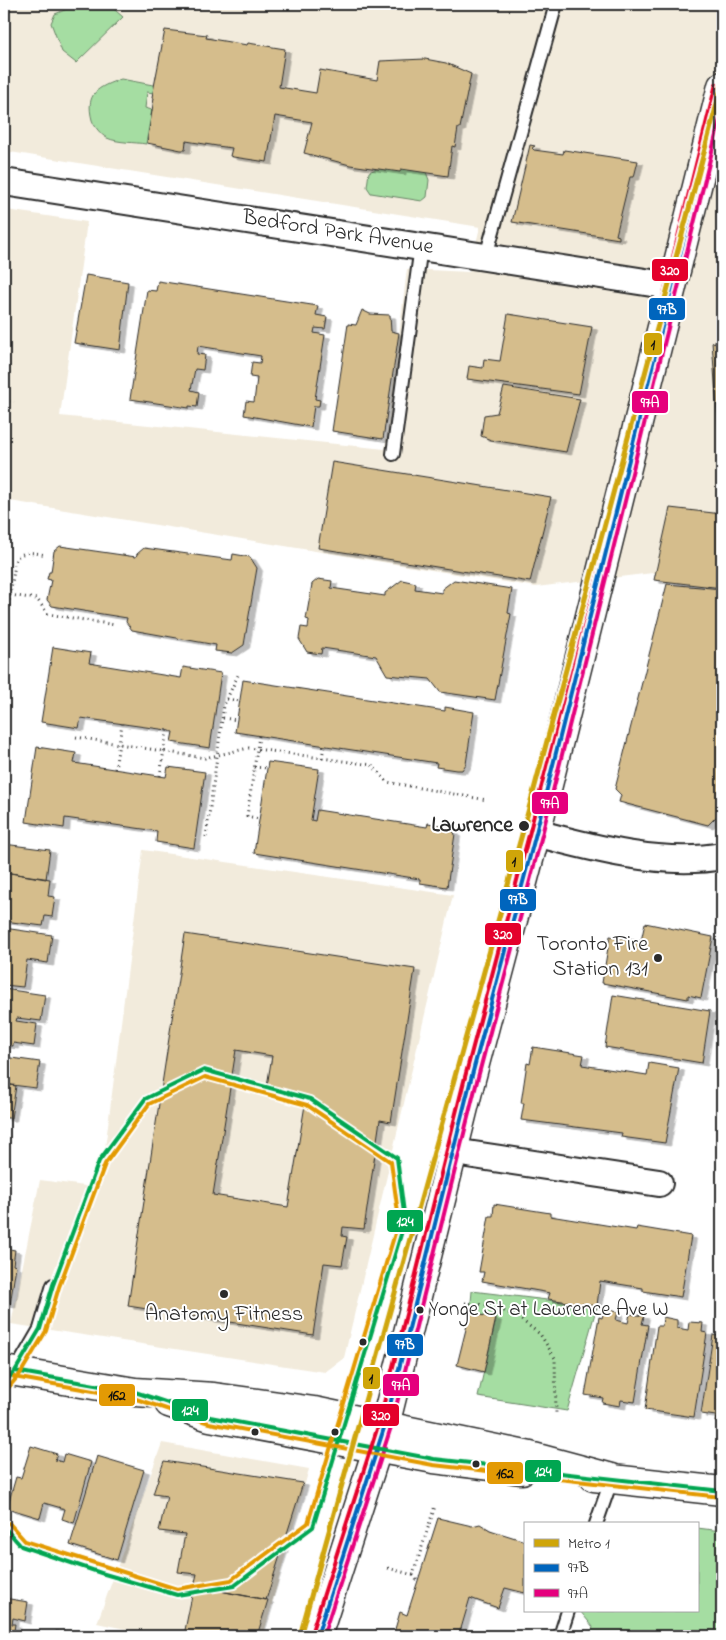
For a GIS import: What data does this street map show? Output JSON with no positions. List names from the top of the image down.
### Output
{
  "streets": {
    "street": ["Bedford Park Avenue"]
  },
  "places": [
    "Lawrence",
    "Toronto Fire Station 131",
    "Anatomy Fitness",
    "Yonge St at Lawrence Ave W"
  ],
  "lines": [
    "transit line 320",
    "metro line 1",
    "transit line 97B",
    "transit line 97A",
    "transit line 124",
    "transit line 162"
  ],
  "legend": ["Metro 1", "97B", "97A"]
}
